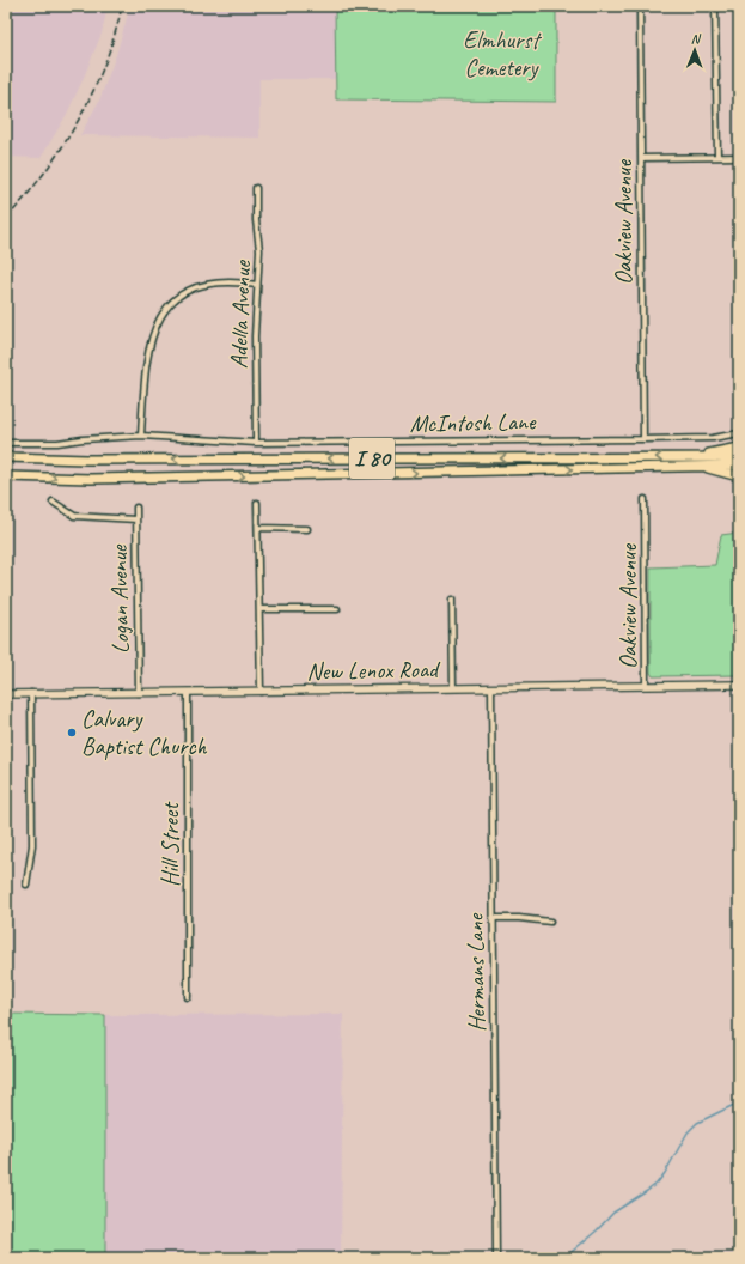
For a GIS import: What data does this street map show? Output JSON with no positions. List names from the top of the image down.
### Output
{
  "streets": {
    "highway": ["I 80"],
    "street": [
      "Oakview Avenue",
      "Adella Avenue",
      "McIntosh Lane",
      "Logan Avenue",
      "New Lenox Road",
      "Hill Street",
      "Hermans Lane"
    ]
  },
  "crossings": [
    ["Oakview Avenue", "McIntosh Lane"],
    ["Oakview Avenue", "New Lenox Road"],
    ["Adella Avenue", "McIntosh Lane"],
    ["Logan Avenue", "New Lenox Road"],
    ["New Lenox Road", "Hill Street"],
    ["New Lenox Road", "Hermans Lane"]
  ],
  "parks": ["Elmhurst Cemetery"],
  "places": ["Calvary Baptist Church"],
  "north": "top"
}
